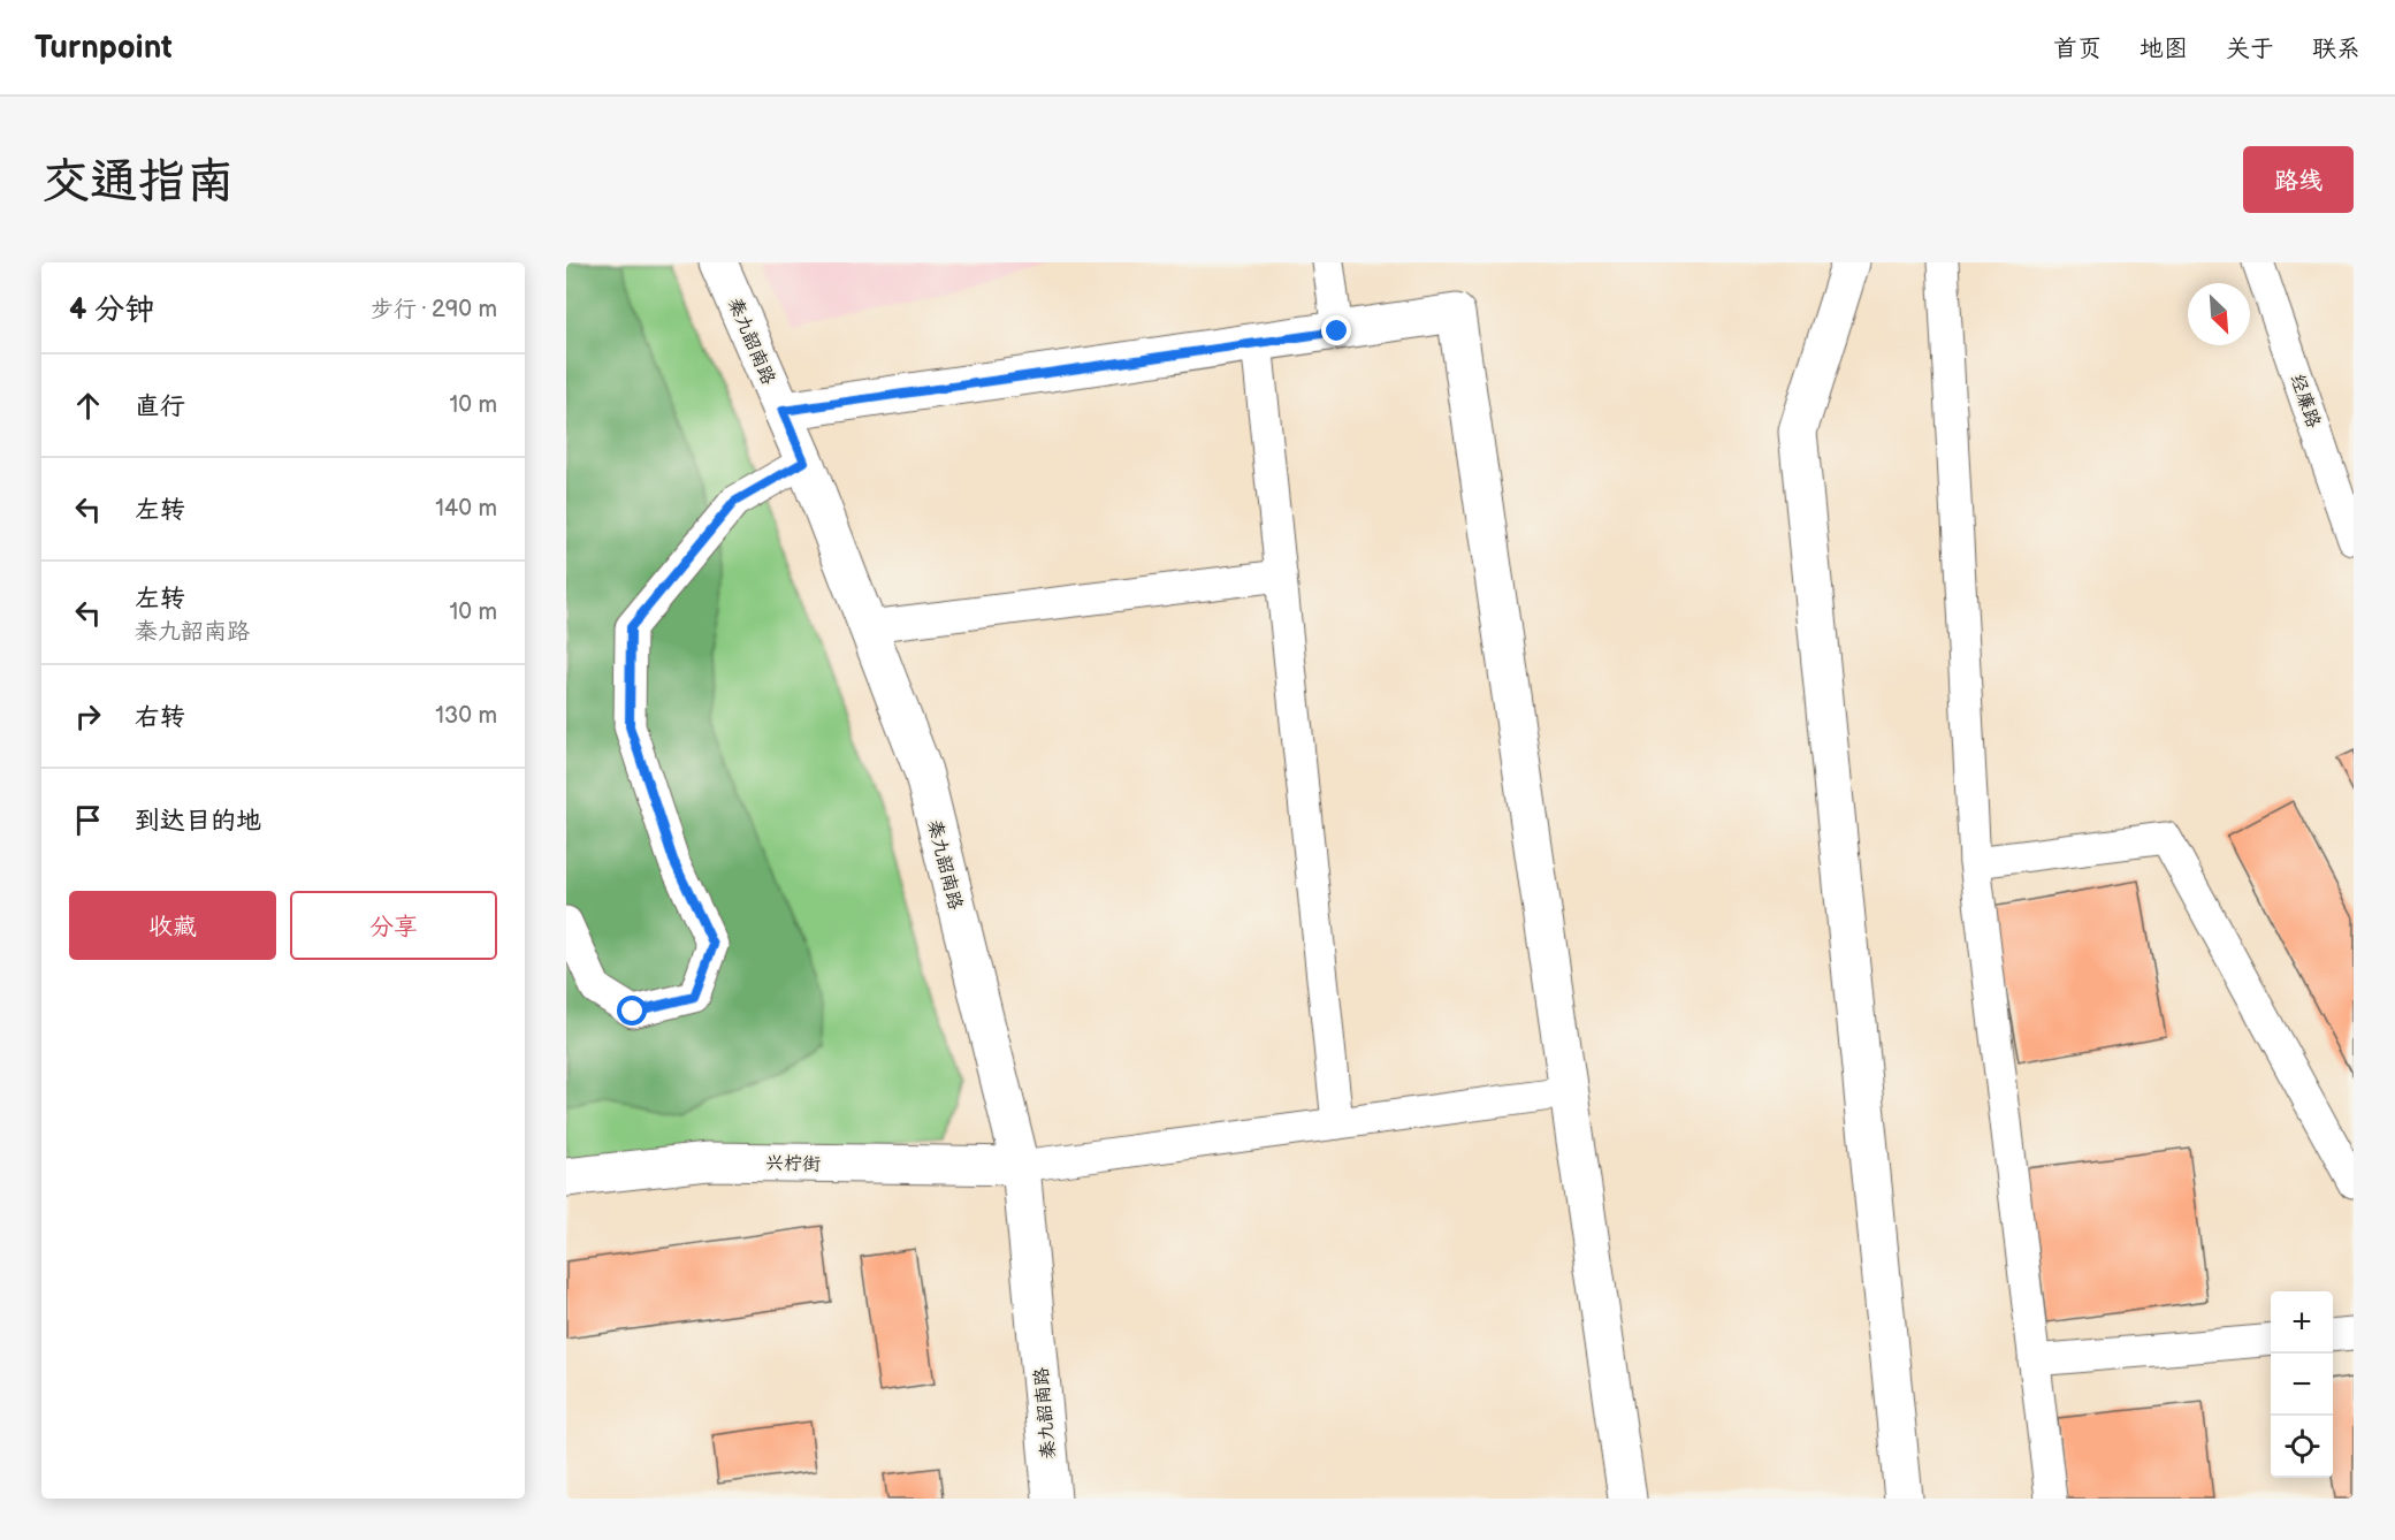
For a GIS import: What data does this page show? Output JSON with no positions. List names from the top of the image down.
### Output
{
  "streets": {
    "street": ["秦九韶南路", "经廉路", "兴柠街"]
  },
  "crossings": [
    ["秦九韶南路", "兴柠街"]
  ],
  "north": "bottom right",
  "page": {
    "header": "Turnpoint",
    "nav": [
      "首页",
      "地图",
      "关于",
      "联系"
    ],
    "buttons": [
      "路线",
      ["收藏", "分享"]
    ],
    "title": "交通指南",
    "heading": ["4 分钟", "步行 · 290 m"],
    "list": [
      ["直行", "10 m"],
      ["左转", "140 m"],
      ["左转", "秦九韶南路", "10 m"],
      ["右转", "130 m"],
      "到达目的地"
    ],
    "map_buttons": ["+", "−"]
  }
}
